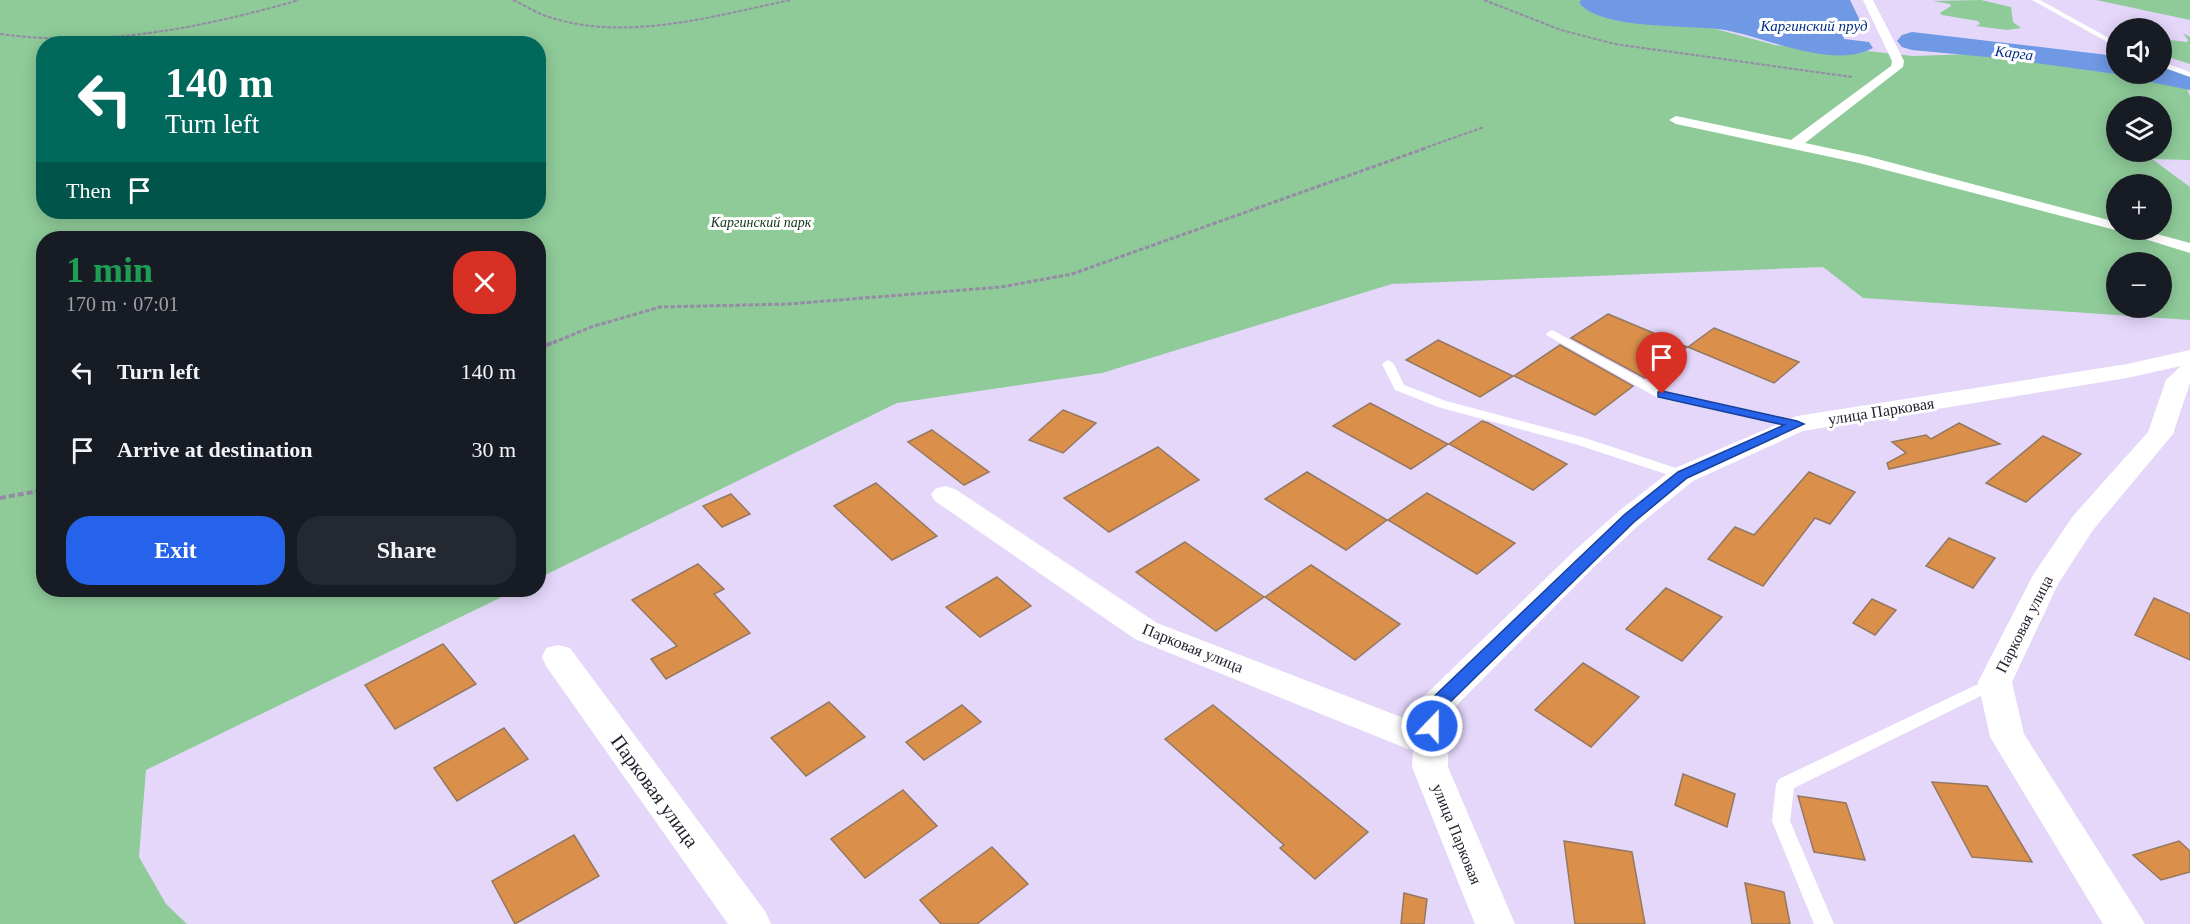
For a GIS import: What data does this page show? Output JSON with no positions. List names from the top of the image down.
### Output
{
  "streets": {
    "street": ["улица Парковая", "Парковая улица"]
  },
  "crossings": [
    ["улица Парковая", "Парковая улица"]
  ],
  "water": ["Каргинский пруд", "Карга"],
  "parks": ["Каргинский парк"],
  "page": {
    "map_buttons": ["+", "−"],
    "turn": ["140 m", "Turn left"],
    "then": "Then",
    "heading": ["1 min", "170 m · 07:01"],
    "list": [
      {
        "name": "Turn left",
        "value": "140 m"
      },
      {
        "name": "Arrive at destination",
        "value": "30 m"
      }
    ],
    "buttons": ["Exit", "Share"]
  }
}
